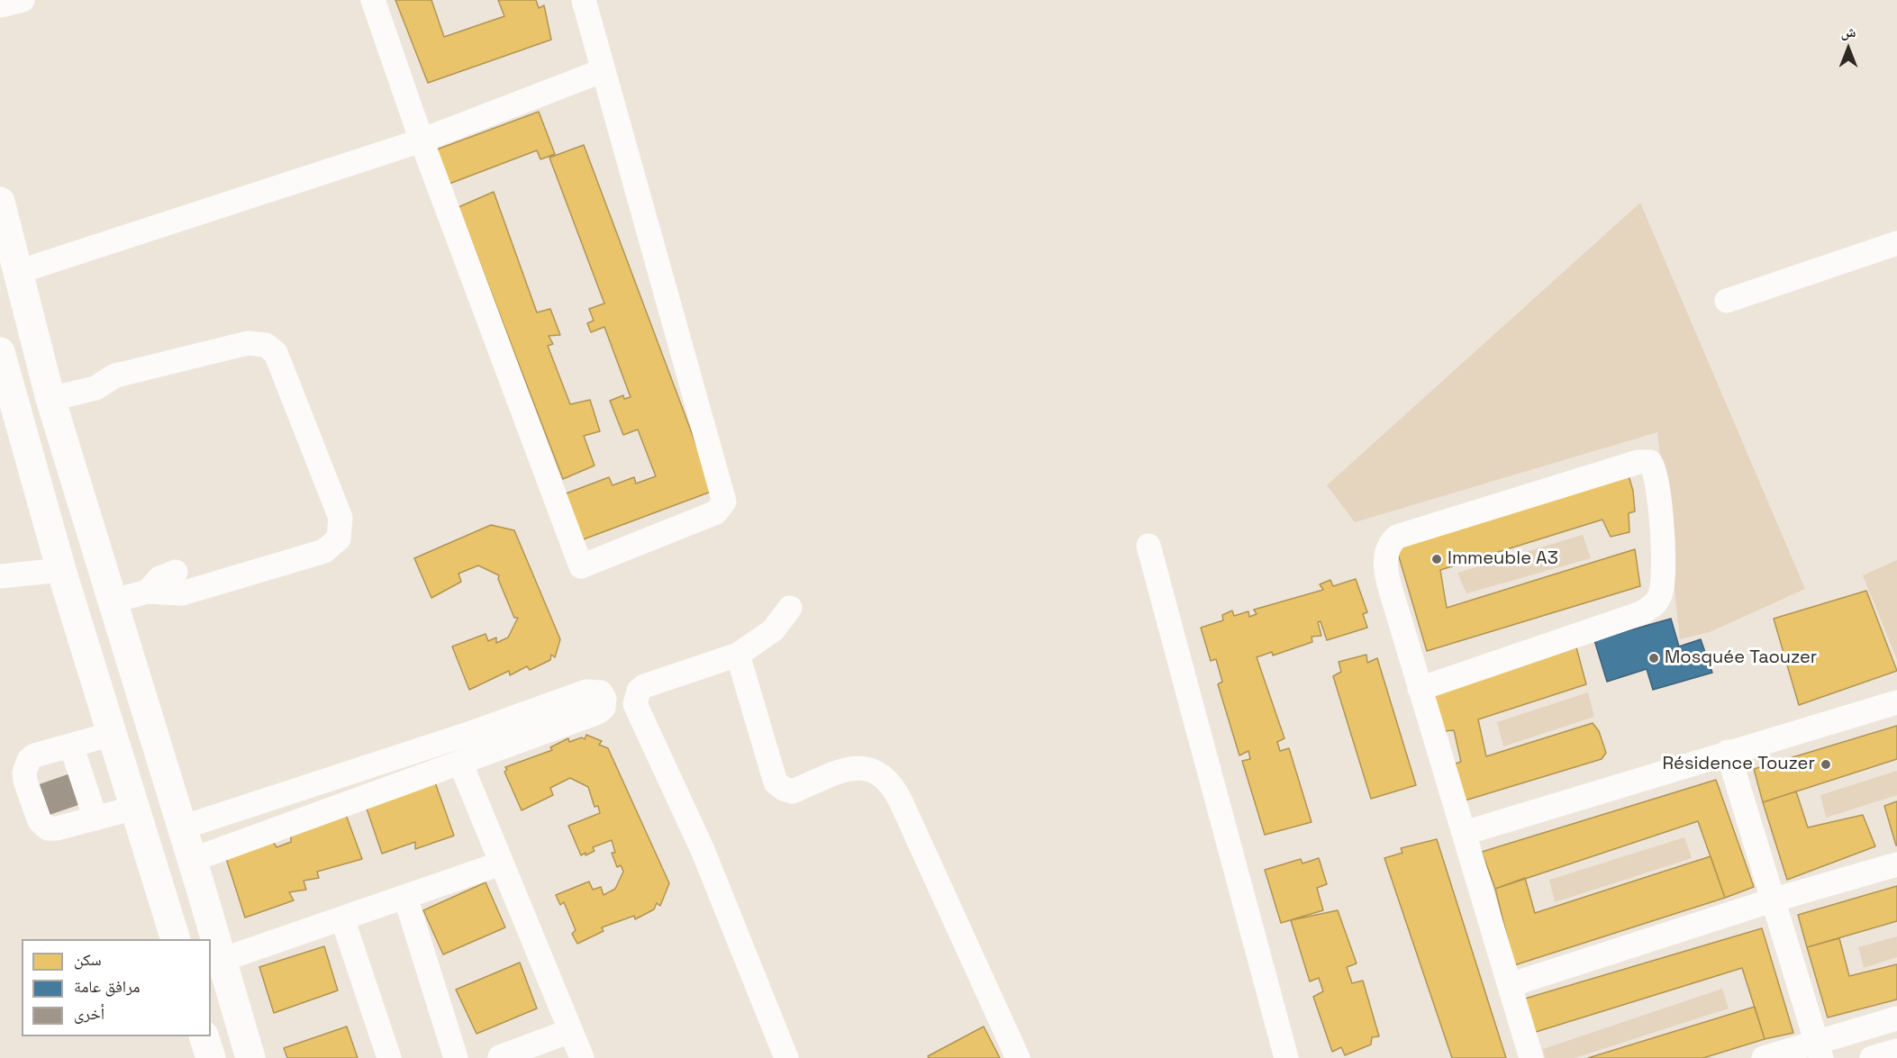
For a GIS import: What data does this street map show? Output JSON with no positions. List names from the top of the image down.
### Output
{
  "places": ["Immeuble A3", "Mosquée Taouzer", "Résidence Touzer"],
  "legend": ["سكن", "مرافق عامة", "أخرى"],
  "north": "top"
}
